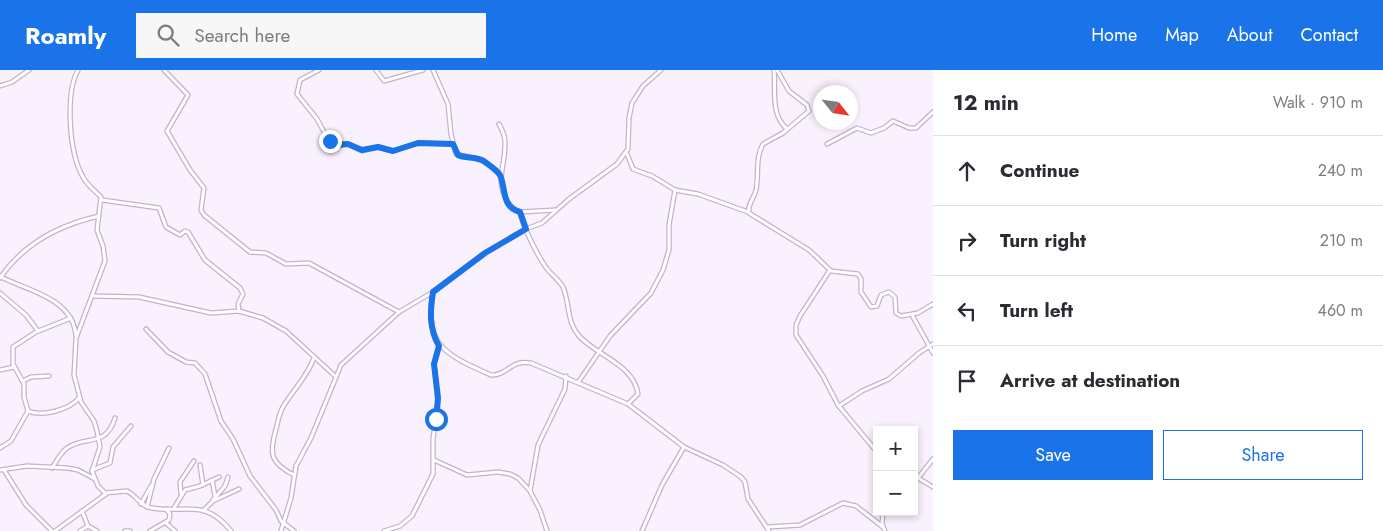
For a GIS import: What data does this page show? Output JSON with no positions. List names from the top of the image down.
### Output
{
  "north": "bottom right",
  "page": {
    "header": "Roamly",
    "search": "Search here",
    "nav": [
      "Home",
      "Map",
      "About",
      "Contact"
    ],
    "heading": ["12 min", "Walk · 910 m"],
    "list": [
      ["Continue", "240 m"],
      ["Turn right", "210 m"],
      ["Turn left", "460 m"],
      "Arrive at destination"
    ],
    "buttons": ["Save", "Share"],
    "map_buttons": ["+", "−"]
  }
}
